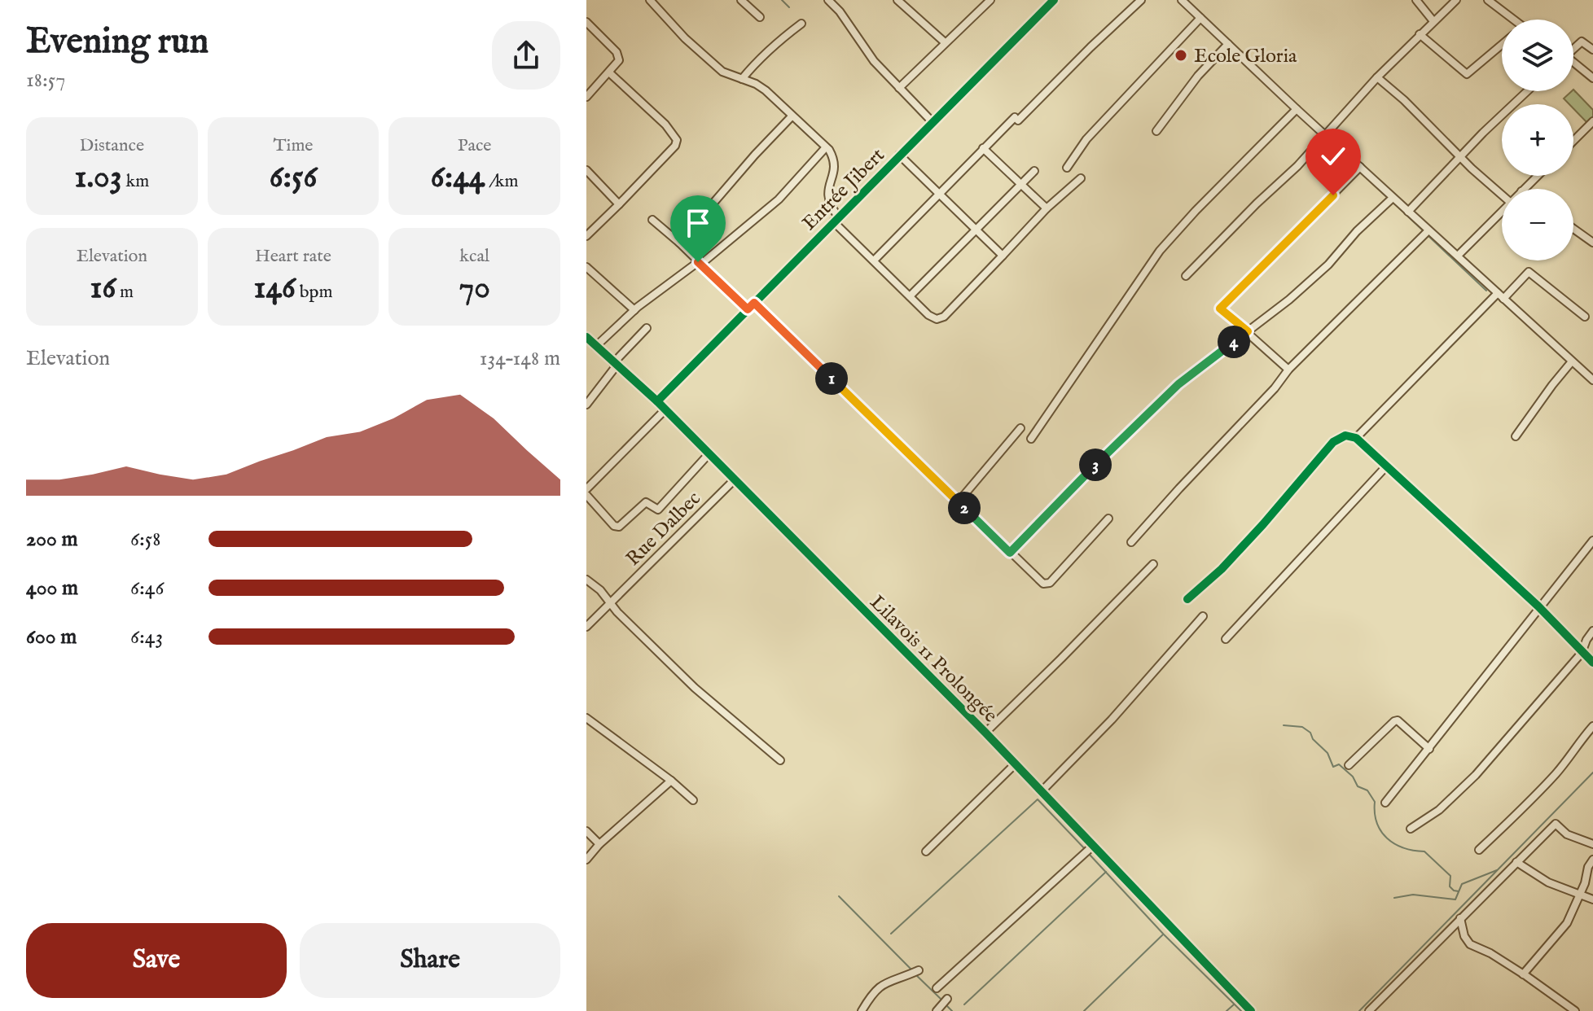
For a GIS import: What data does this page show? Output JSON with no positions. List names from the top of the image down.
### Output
{
  "streets": {
    "street": ["Entrée Jibert", "Rue Dalbec", "Lilavois 11 Prolongée"]
  },
  "crossings": [
    ["Entrée Jibert", "Lilavois 11 Prolongée"],
    ["Rue Dalbec", "Lilavois 11 Prolongée"]
  ],
  "places": ["Ecole Gloria"],
  "page": {
    "heading": ["Evening run", "18:57"],
    "map_buttons": ["+", "−"],
    "stats": [
      ["Distance", "1.03 km"],
      ["Time", "6:56"],
      ["Pace", "6:44 /km"],
      ["Elevation", "16 m"],
      ["Heart rate", "146 bpm"],
      ["kcal", "70"]
    ],
    "pins": [
      "4",
      "1",
      "3",
      "2"
    ],
    "chart": ["Elevation", "134–148 m"],
    "list": [
      {
        "name": "200 m",
        "note": "6:58"
      },
      {
        "name": "400 m",
        "note": "6:46"
      },
      {
        "name": "600 m",
        "note": "6:43"
      }
    ],
    "buttons": ["Save", "Share"]
  }
}
